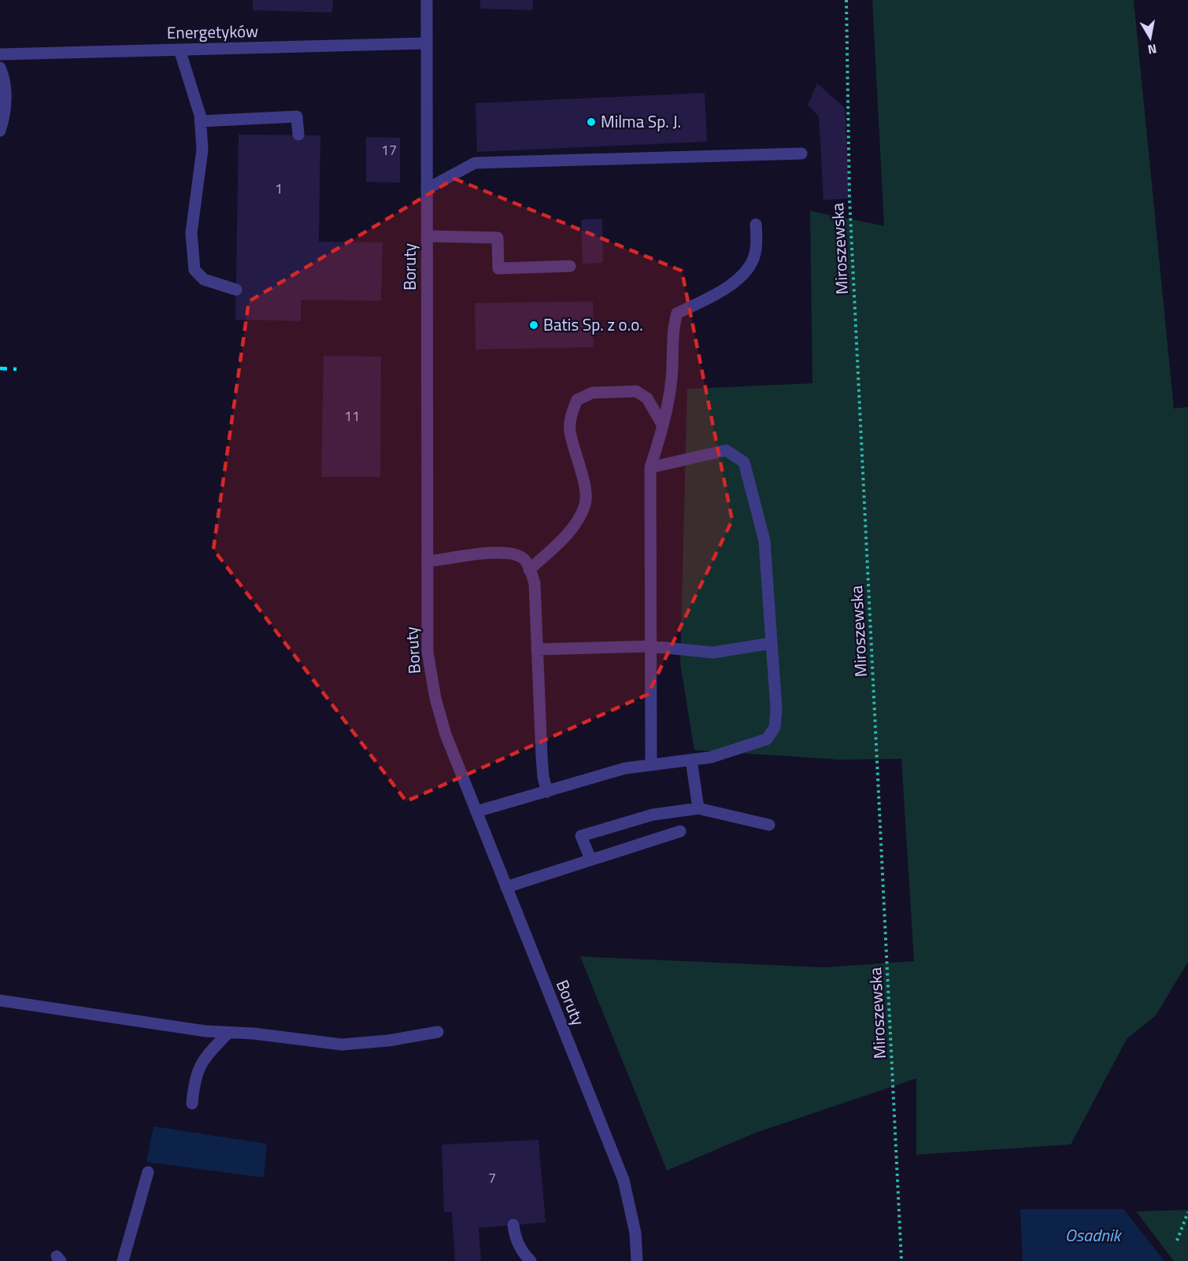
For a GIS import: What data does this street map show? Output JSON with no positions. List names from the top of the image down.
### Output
{
  "streets": {
    "street": ["Energetyków", "Boruty"],
    "path": ["Miroszewska"]
  },
  "crossings": [
    ["Energetyków", "Boruty"]
  ],
  "water": ["Osadnik"],
  "places": ["Milma Sp. J.", "Batis Sp. z o.o."],
  "house_numbers": [
    "17",
    "1",
    "11",
    "7"
  ],
  "north": "bottom"
}
